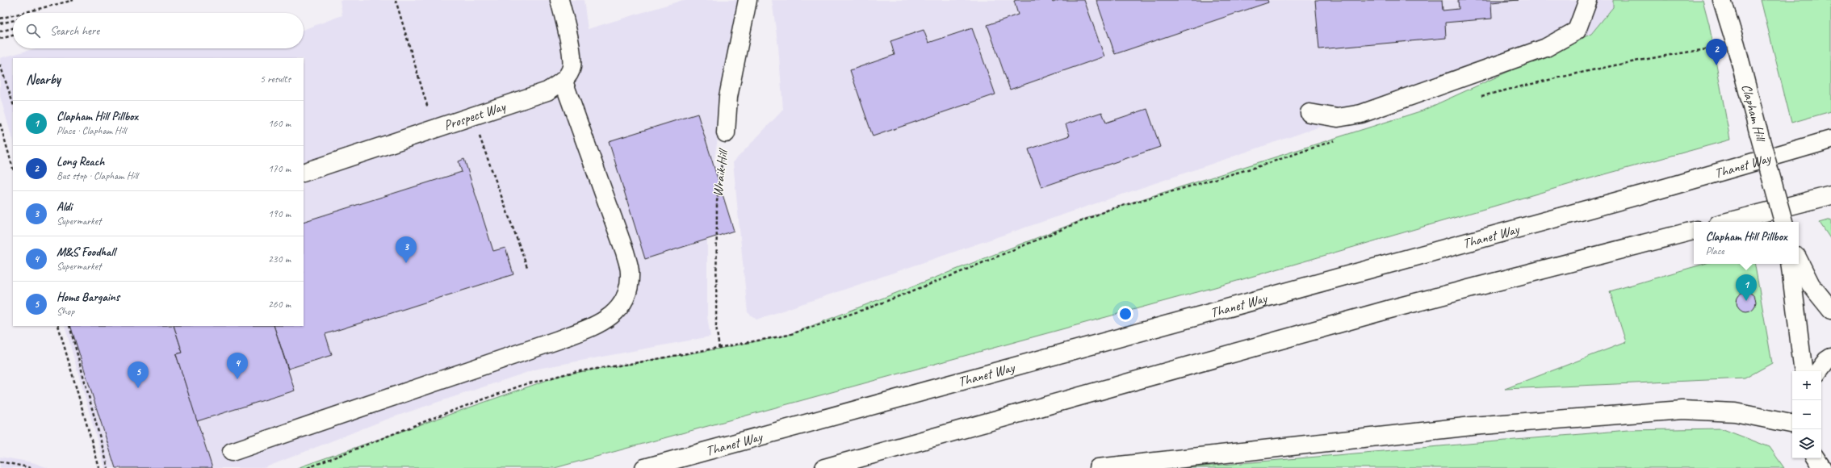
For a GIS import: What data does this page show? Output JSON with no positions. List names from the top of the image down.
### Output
{
  "streets": {
    "main road": [
      "Clapham Hill",
      "Prospect Way",
      "Thanet Way",
      "Wraik Hill"
    ]
  },
  "page": {
    "search": "Search here",
    "pins": [
      "2",
      "3",
      "1",
      "4",
      "5"
    ],
    "heading": ["Nearby", "5 results"],
    "list": [
      {
        "mark": "1",
        "name": "Clapham Hill Pillbox",
        "note": "Place · Clapham Hill",
        "value": "160 m"
      },
      {
        "mark": "2",
        "name": "Long Reach",
        "note": "Bus stop · Clapham Hill",
        "value": "170 m"
      },
      {
        "mark": "3",
        "name": "Aldi",
        "note": "Supermarket",
        "value": "190 m"
      },
      {
        "mark": "4",
        "name": "M&S Foodhall",
        "note": "Supermarket",
        "value": "230 m"
      },
      {
        "mark": "5",
        "name": "Home Bargains",
        "note": "Shop",
        "value": "260 m"
      }
    ],
    "popup": ["Clapham Hill Pillbox", "Place"],
    "map_buttons": ["+", "−"]
  }
}
